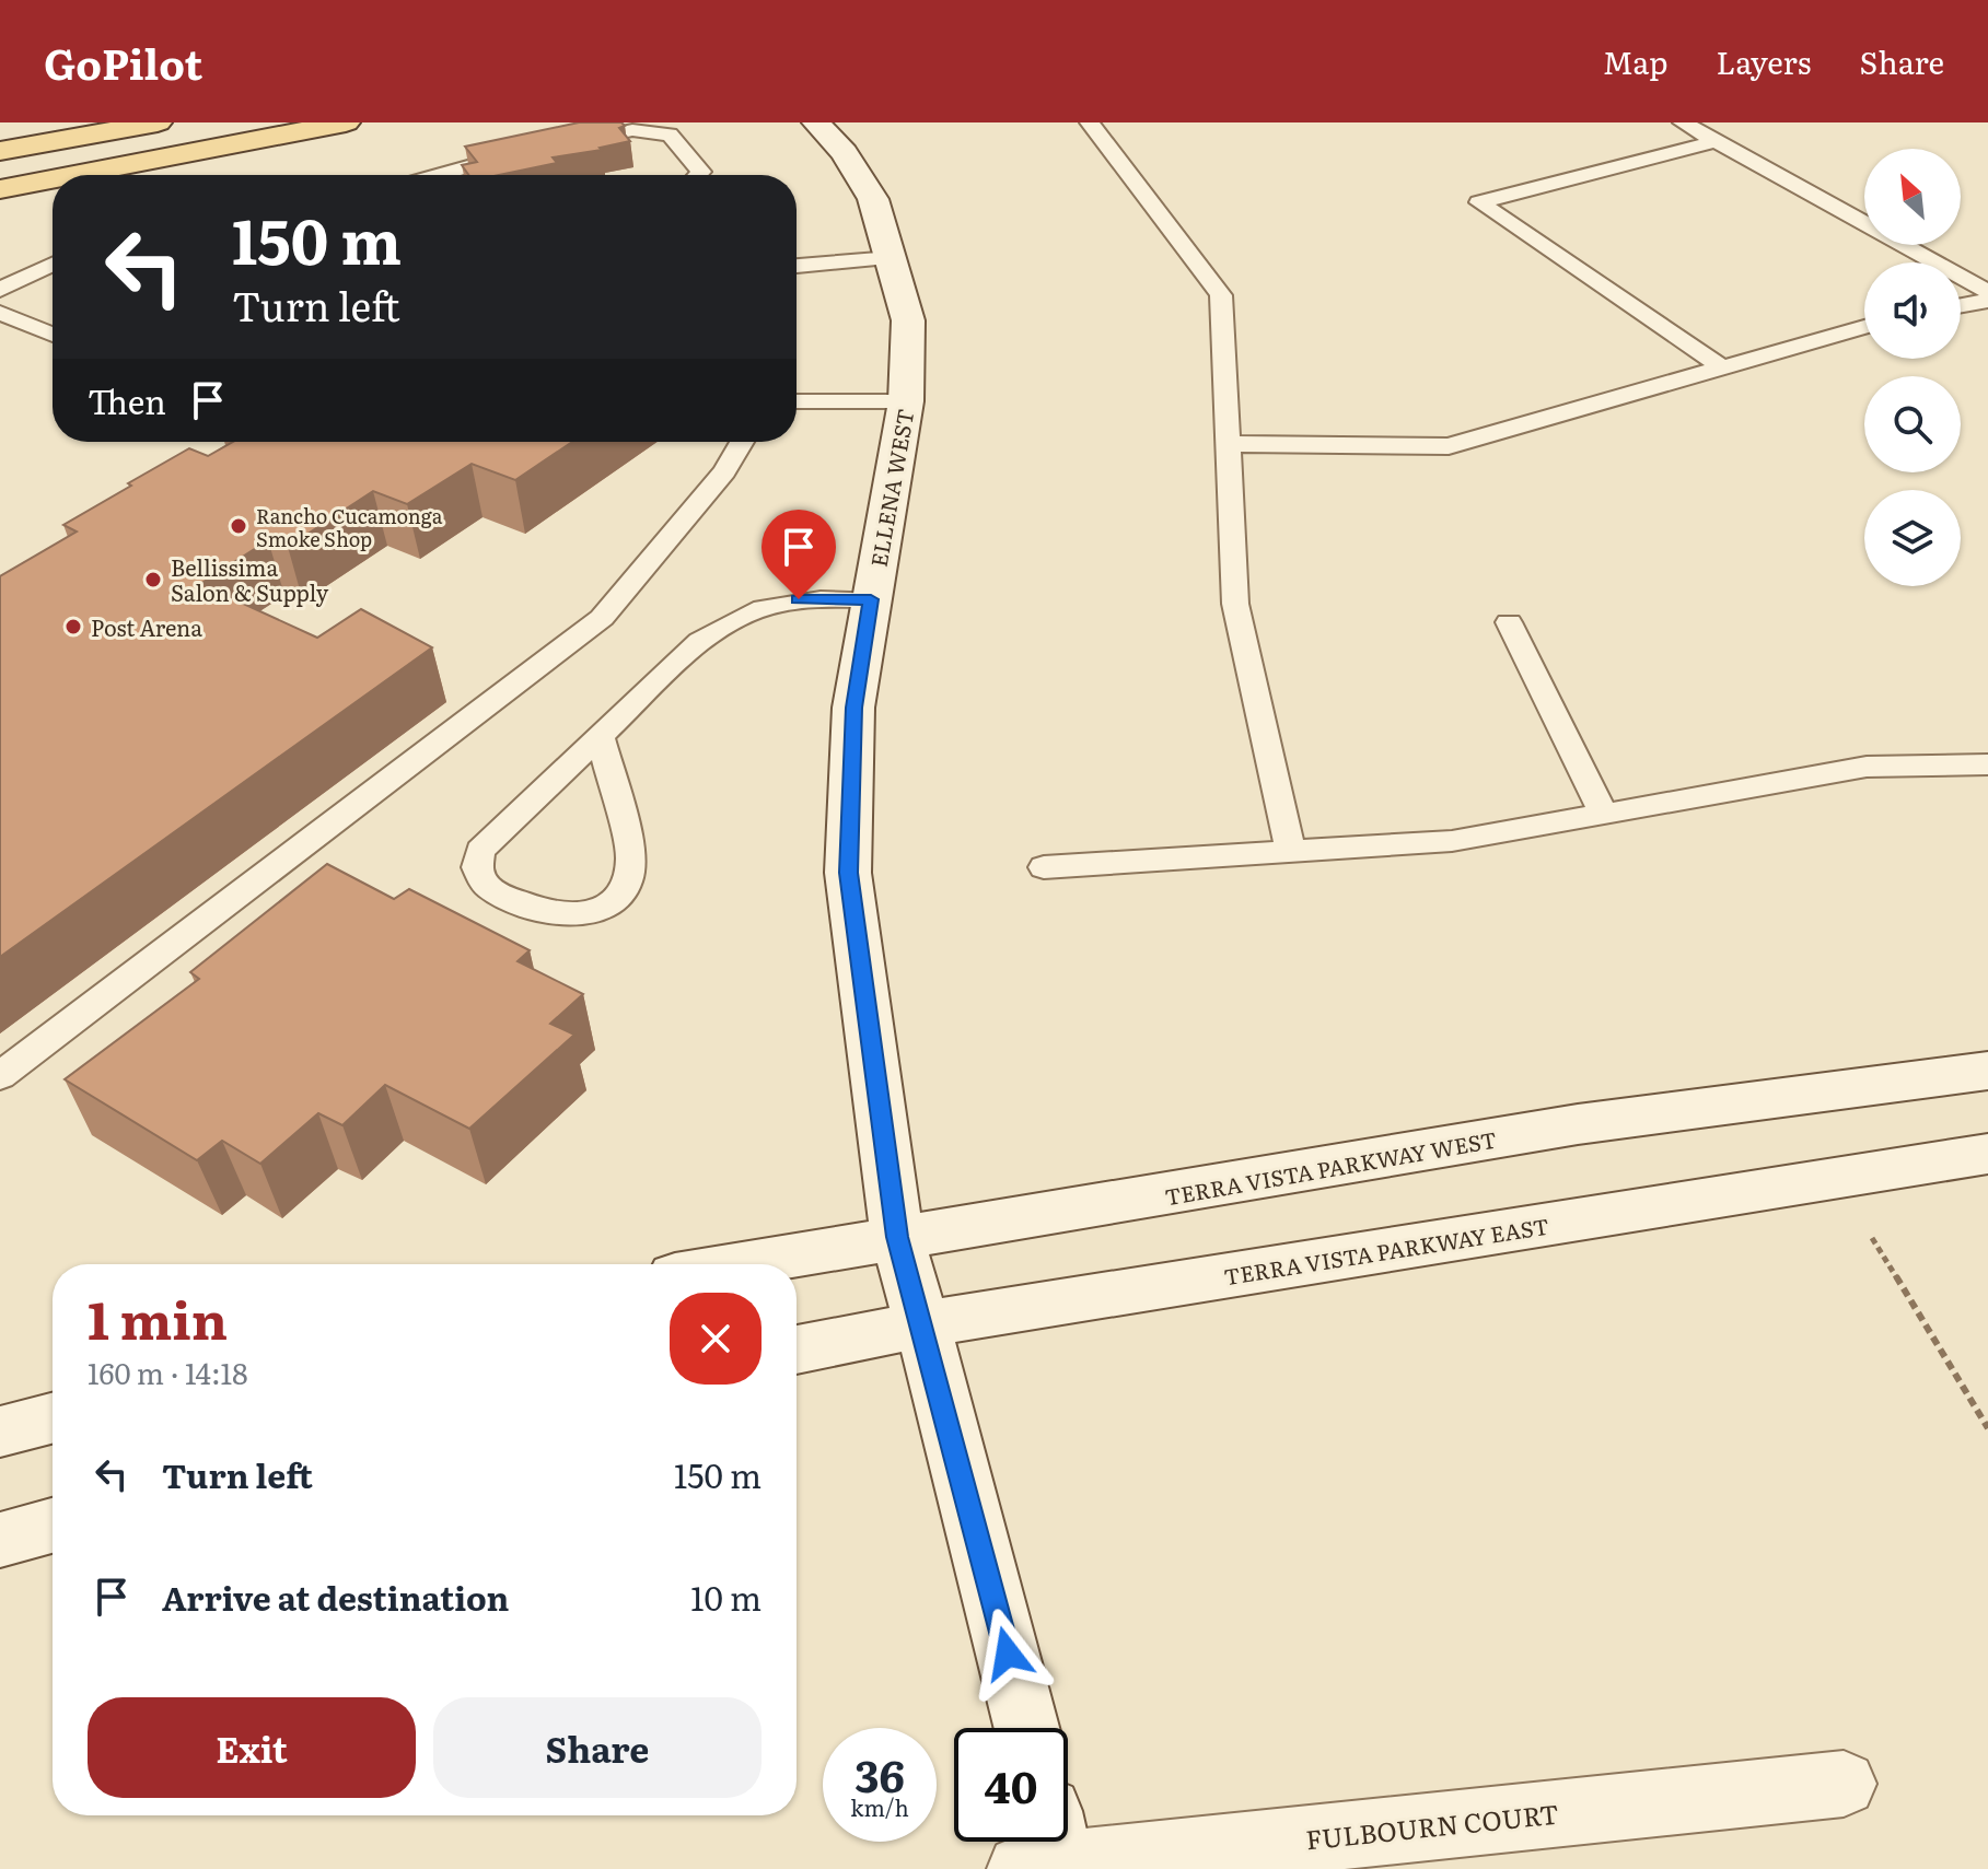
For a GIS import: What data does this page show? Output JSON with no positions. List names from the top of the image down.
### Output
{
  "streets": {
    "street": [
      "ELLENA WEST",
      "TERRA VISTA PARKWAY WEST",
      "TERRA VISTA PARKWAY EAST",
      "FULBOURN COURT"
    ]
  },
  "crossings": [
    ["ELLENA WEST", "TERRA VISTA PARKWAY WEST"],
    ["ELLENA WEST", "TERRA VISTA PARKWAY EAST"]
  ],
  "places": ["Rancho Cucamonga Smoke Shop", "Bellissima Salon & Supply", "Post Arena"],
  "north": "top left",
  "page": {
    "header": "GoPilot",
    "nav": ["Map", "Layers", "Share"],
    "turn": ["150 m", "Turn left"],
    "then": "Then",
    "heading": ["1 min", "160 m · 14:18"],
    "list": [
      {
        "name": "Turn left",
        "value": "150 m"
      },
      {
        "name": "Arrive at destination",
        "value": "10 m"
      }
    ],
    "buttons": ["Exit", "Share"],
    "speed": "36 km/h",
    "limit": "40"
  }
}
